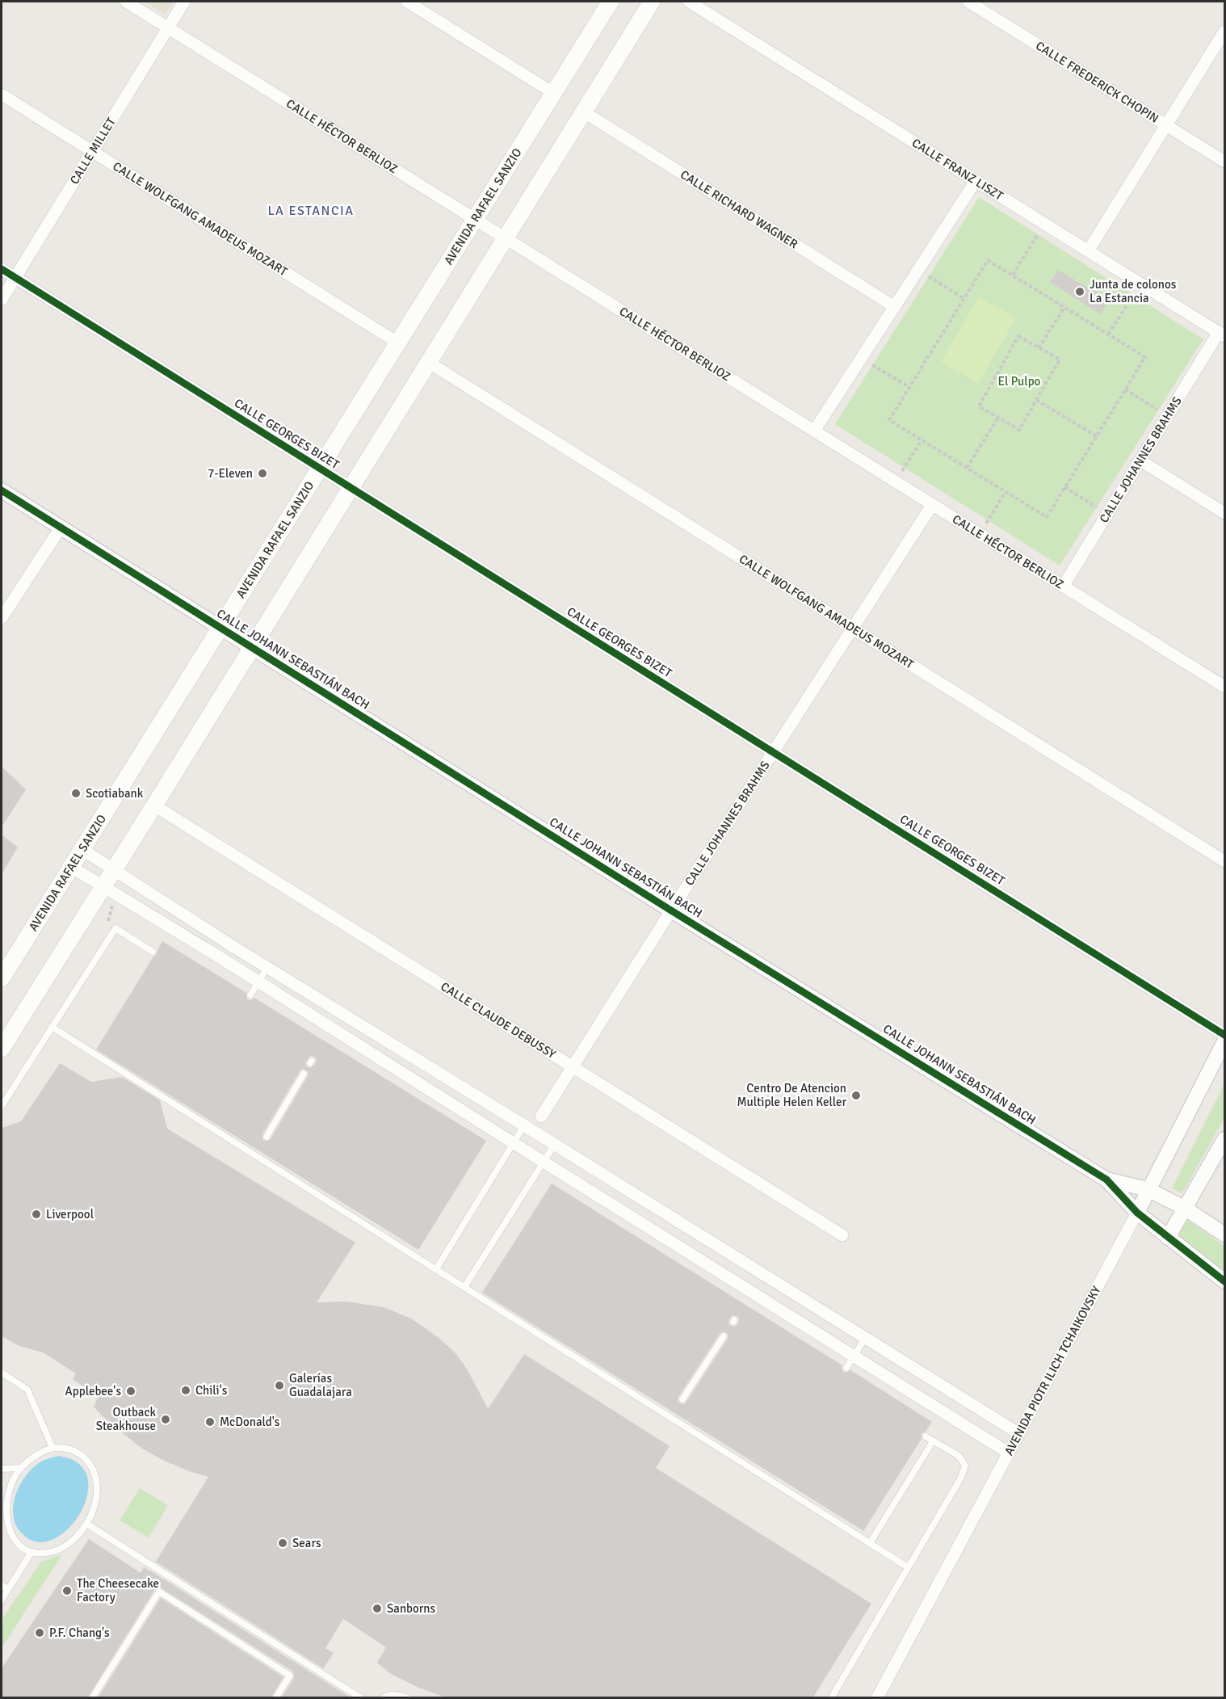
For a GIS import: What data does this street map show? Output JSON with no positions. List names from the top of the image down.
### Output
{
  "streets": {
    "main road": ["AVENIDA RAFAEL SANZIO"],
    "street": [
      "CALLE FREDERICK CHOPIN",
      "CALLE HÉCTOR BERLIOZ",
      "CALLE MILLET",
      "CALLE FRANZ LISZT",
      "CALLE RICHARD WAGNER",
      "CALLE WOLFGANG AMADEUS MOZART",
      "CALLE GEORGES BIZET",
      "CALLE JOHANNES BRAHMS",
      "CALLE JOHANN SEBASTIÁN BACH",
      "CALLE CLAUDE DEBUSSY",
      "AVENIDA PIOTR ILICH TCHAIKOVSKY"
    ]
  },
  "crossings": [
    ["CALLE HÉCTOR BERLIOZ", "CALLE MILLET"],
    ["CALLE HÉCTOR BERLIOZ", "AVENIDA RAFAEL SANZIO"],
    ["CALLE HÉCTOR BERLIOZ", "CALLE JOHANNES BRAHMS"],
    ["CALLE MILLET", "CALLE WOLFGANG AMADEUS MOZART"],
    ["CALLE MILLET", "CALLE GEORGES BIZET"],
    ["CALLE FRANZ LISZT", "CALLE JOHANNES BRAHMS"],
    ["AVENIDA RAFAEL SANZIO", "CALLE WOLFGANG AMADEUS MOZART"],
    ["AVENIDA RAFAEL SANZIO", "CALLE GEORGES BIZET"],
    ["AVENIDA RAFAEL SANZIO", "CALLE JOHANN SEBASTIÁN BACH"],
    ["CALLE WOLFGANG AMADEUS MOZART", "CALLE JOHANNES BRAHMS"],
    ["CALLE GEORGES BIZET", "CALLE JOHANNES BRAHMS"],
    ["CALLE JOHANNES BRAHMS", "CALLE JOHANN SEBASTIÁN BACH"],
    ["CALLE JOHANNES BRAHMS", "CALLE CLAUDE DEBUSSY"],
    ["CALLE JOHANN SEBASTIÁN BACH", "AVENIDA PIOTR ILICH TCHAIKOVSKY"]
  ],
  "districts": ["LA ESTANCIA"],
  "parks": ["El Pulpo"],
  "places": [
    "Junta de colonos La Estancia",
    "7-Eleven",
    "Scotiabank",
    "Centro De Atencion Multiple Helen Keller",
    "Liverpool",
    "Galerías Guadalajara",
    "Chili's",
    "Applebee's",
    "Outback Steakhouse",
    "McDonald's",
    "Sears",
    "The Cheesecake Factory",
    "Sanborns",
    "P.F. Chang's"
  ]
}
